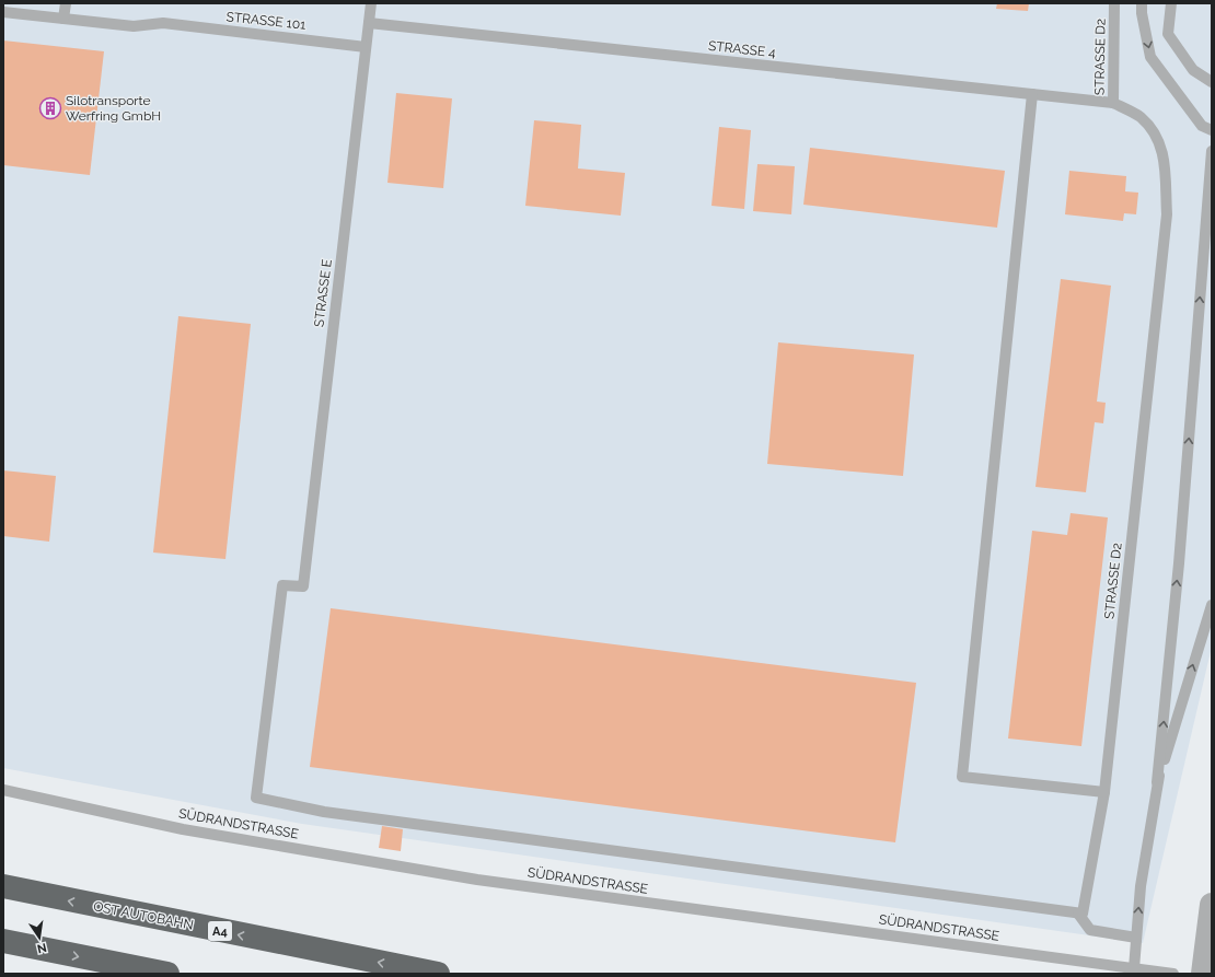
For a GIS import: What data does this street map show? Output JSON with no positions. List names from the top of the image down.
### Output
{
  "streets": {
    "highway": ["OST AUTOBAHN", "A4"],
    "lane": [
      "STRASSE 101",
      "STRASSE 4",
      "STRASSE D2",
      "STRASSE E",
      "SÜDRANDSTRASSE"
    ]
  },
  "crossings": [
    ["STRASSE 101", "STRASSE E"],
    ["STRASSE 4", "STRASSE D2"],
    ["STRASSE 4", "STRASSE E"],
    ["STRASSE D2", "STRASSE E"]
  ],
  "places": {
    "building": ["Silotransporte Werfring GmbH"]
  },
  "north": "bottom"
}
